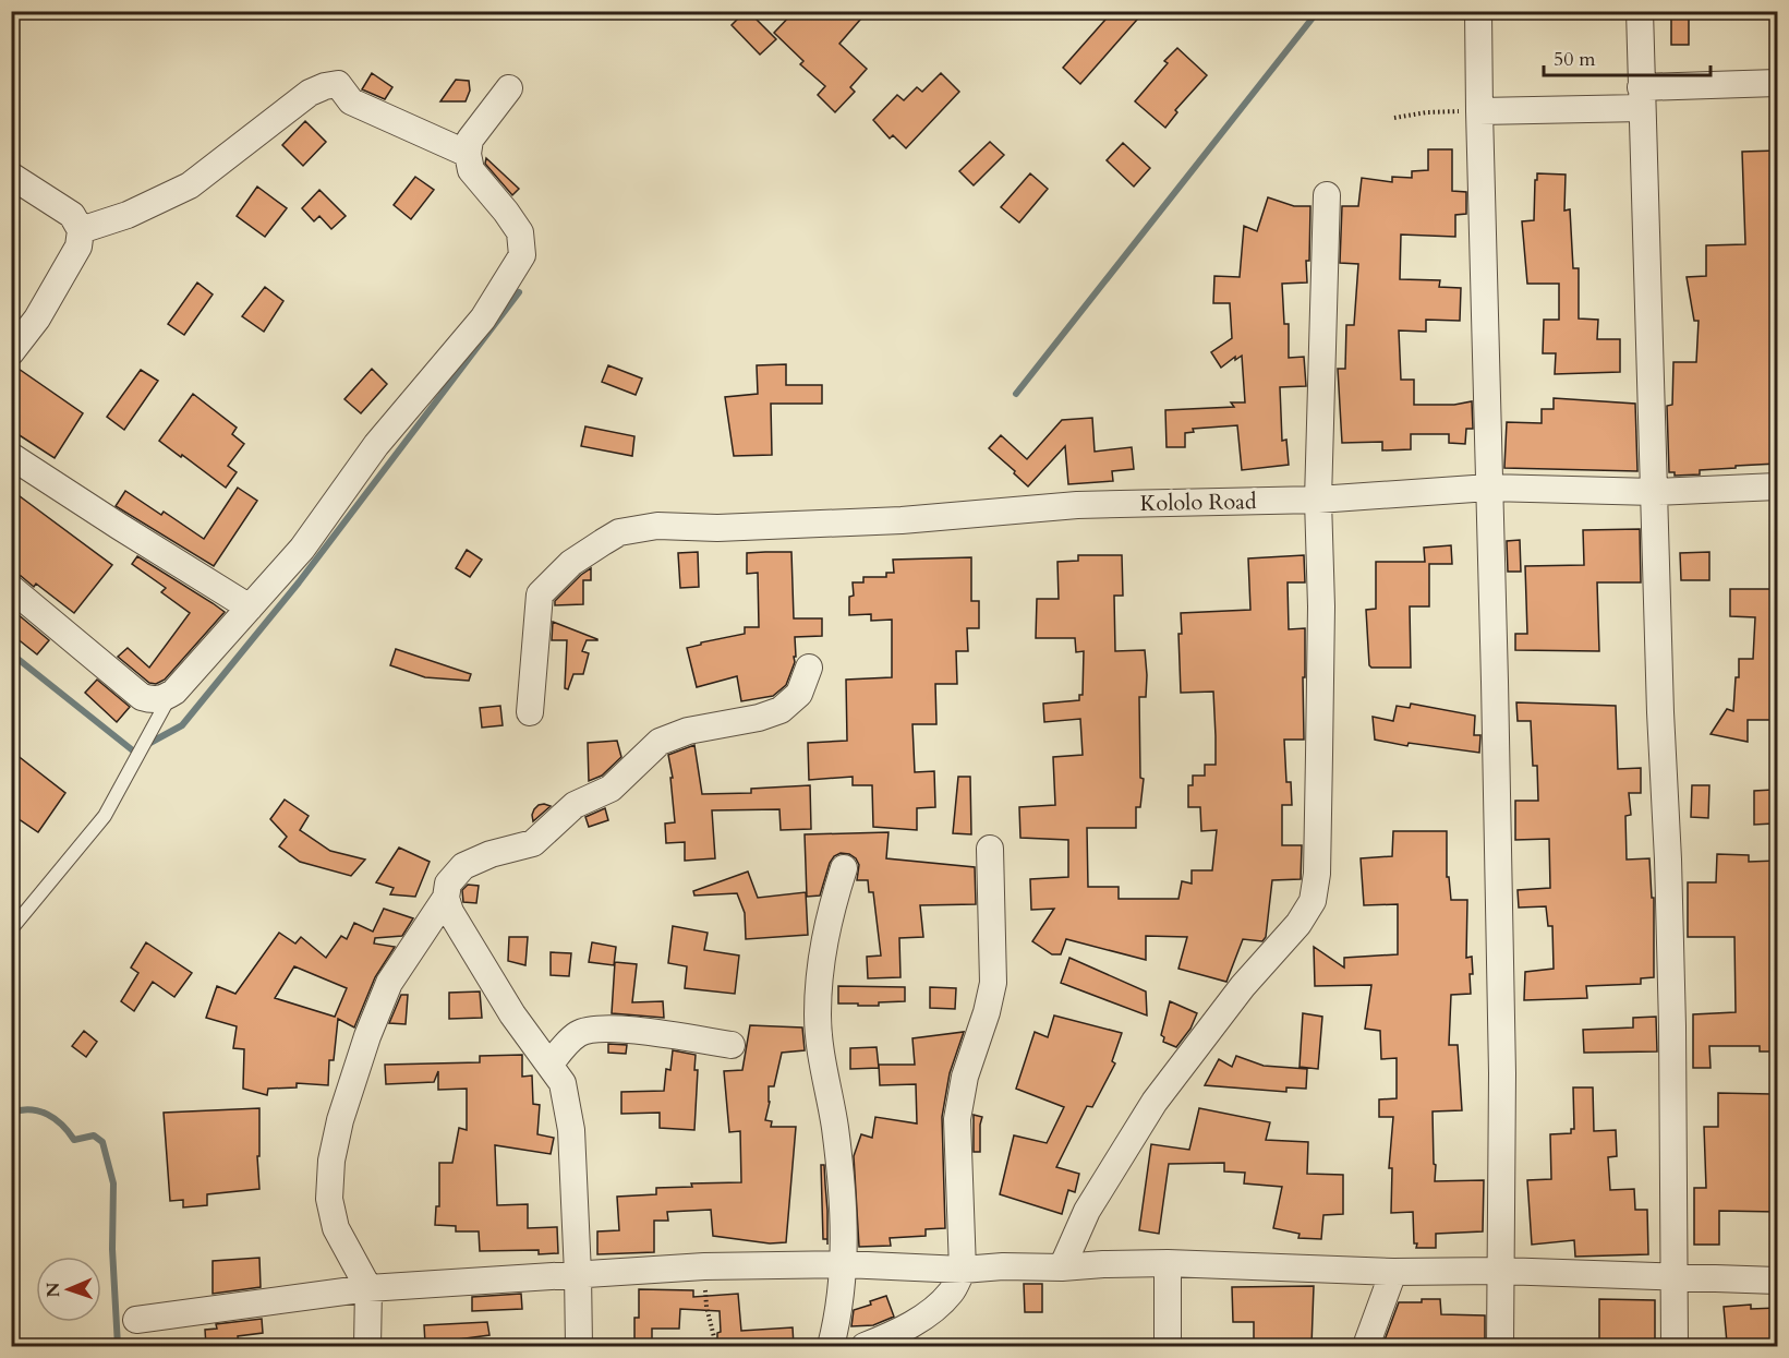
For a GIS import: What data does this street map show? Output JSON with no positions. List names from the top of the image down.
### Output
{
  "streets": {
    "street": ["Kololo Road"]
  },
  "scale_bar": "50 m",
  "north": "left"
}
